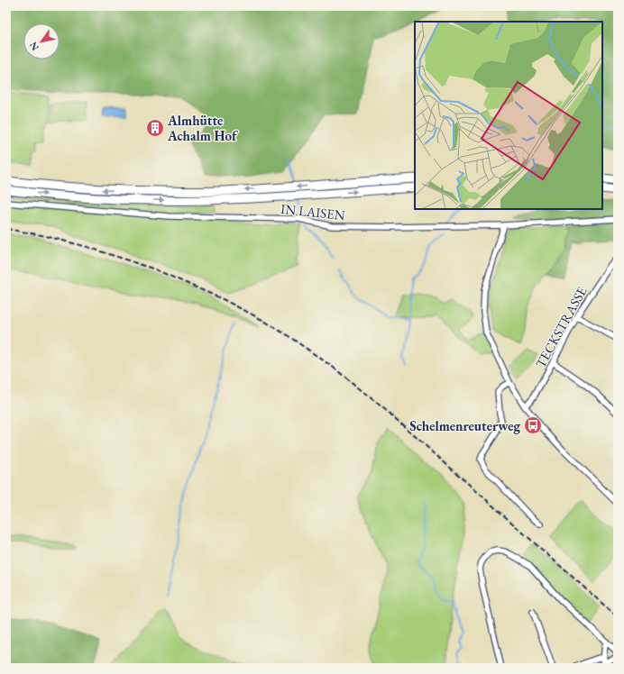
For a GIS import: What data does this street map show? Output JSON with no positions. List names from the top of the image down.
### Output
{
  "streets": {
    "street": ["IN LAISEN", "TECKSTRASSE"]
  },
  "places": {
    "building": ["Almhütte Achalm Hof"],
    "bus stop": ["Schelmenreuterweg"]
  },
  "north": "bottom left"
}
